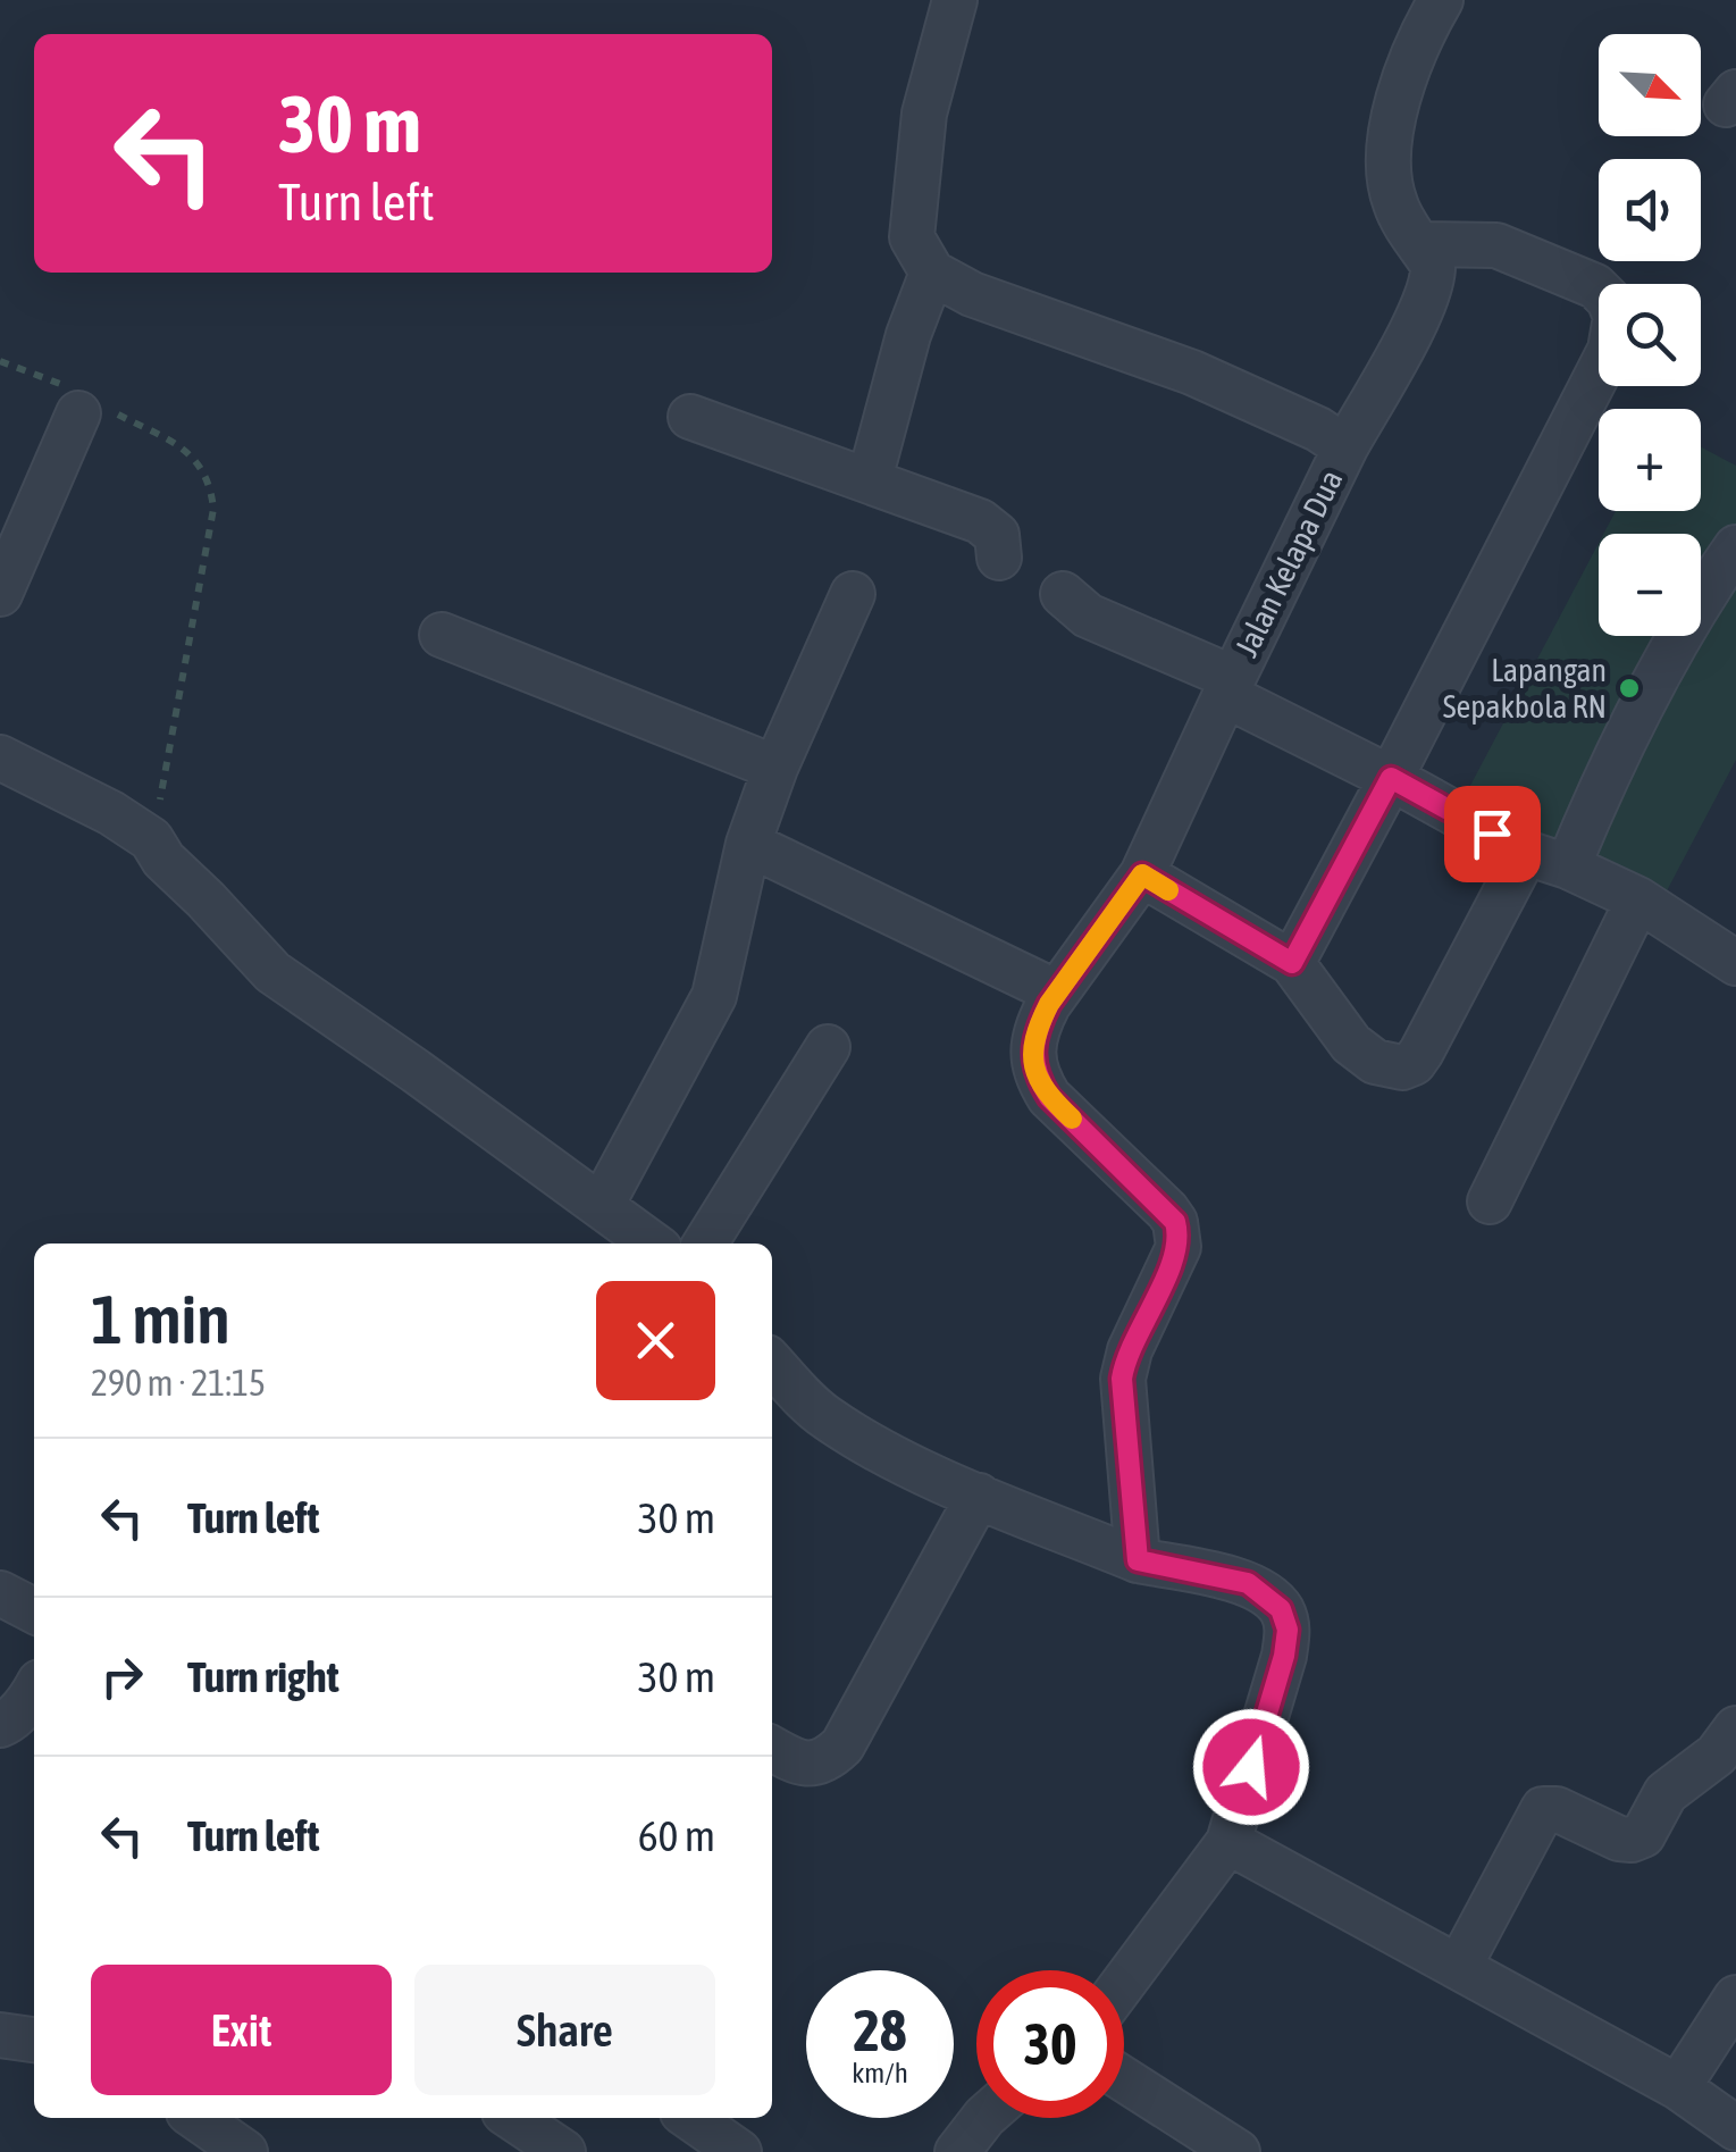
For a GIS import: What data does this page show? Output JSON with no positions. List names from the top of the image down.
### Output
{
  "streets": {
    "street": ["Jalan Kelapa Dua"]
  },
  "places": ["Lapangan Sepakbola RN"],
  "north": "bottom right",
  "page": {
    "map_buttons": ["+", "−"],
    "turn": ["30 m", "Turn left"],
    "heading": ["1 min", "290 m · 21:15"],
    "list": [
      {
        "name": "Turn left",
        "value": "30 m"
      },
      {
        "name": "Turn right",
        "value": "30 m"
      },
      {
        "name": "Turn left",
        "value": "60 m"
      }
    ],
    "buttons": ["Exit", "Share"],
    "speed": "28 km/h",
    "limit": "30"
  }
}
